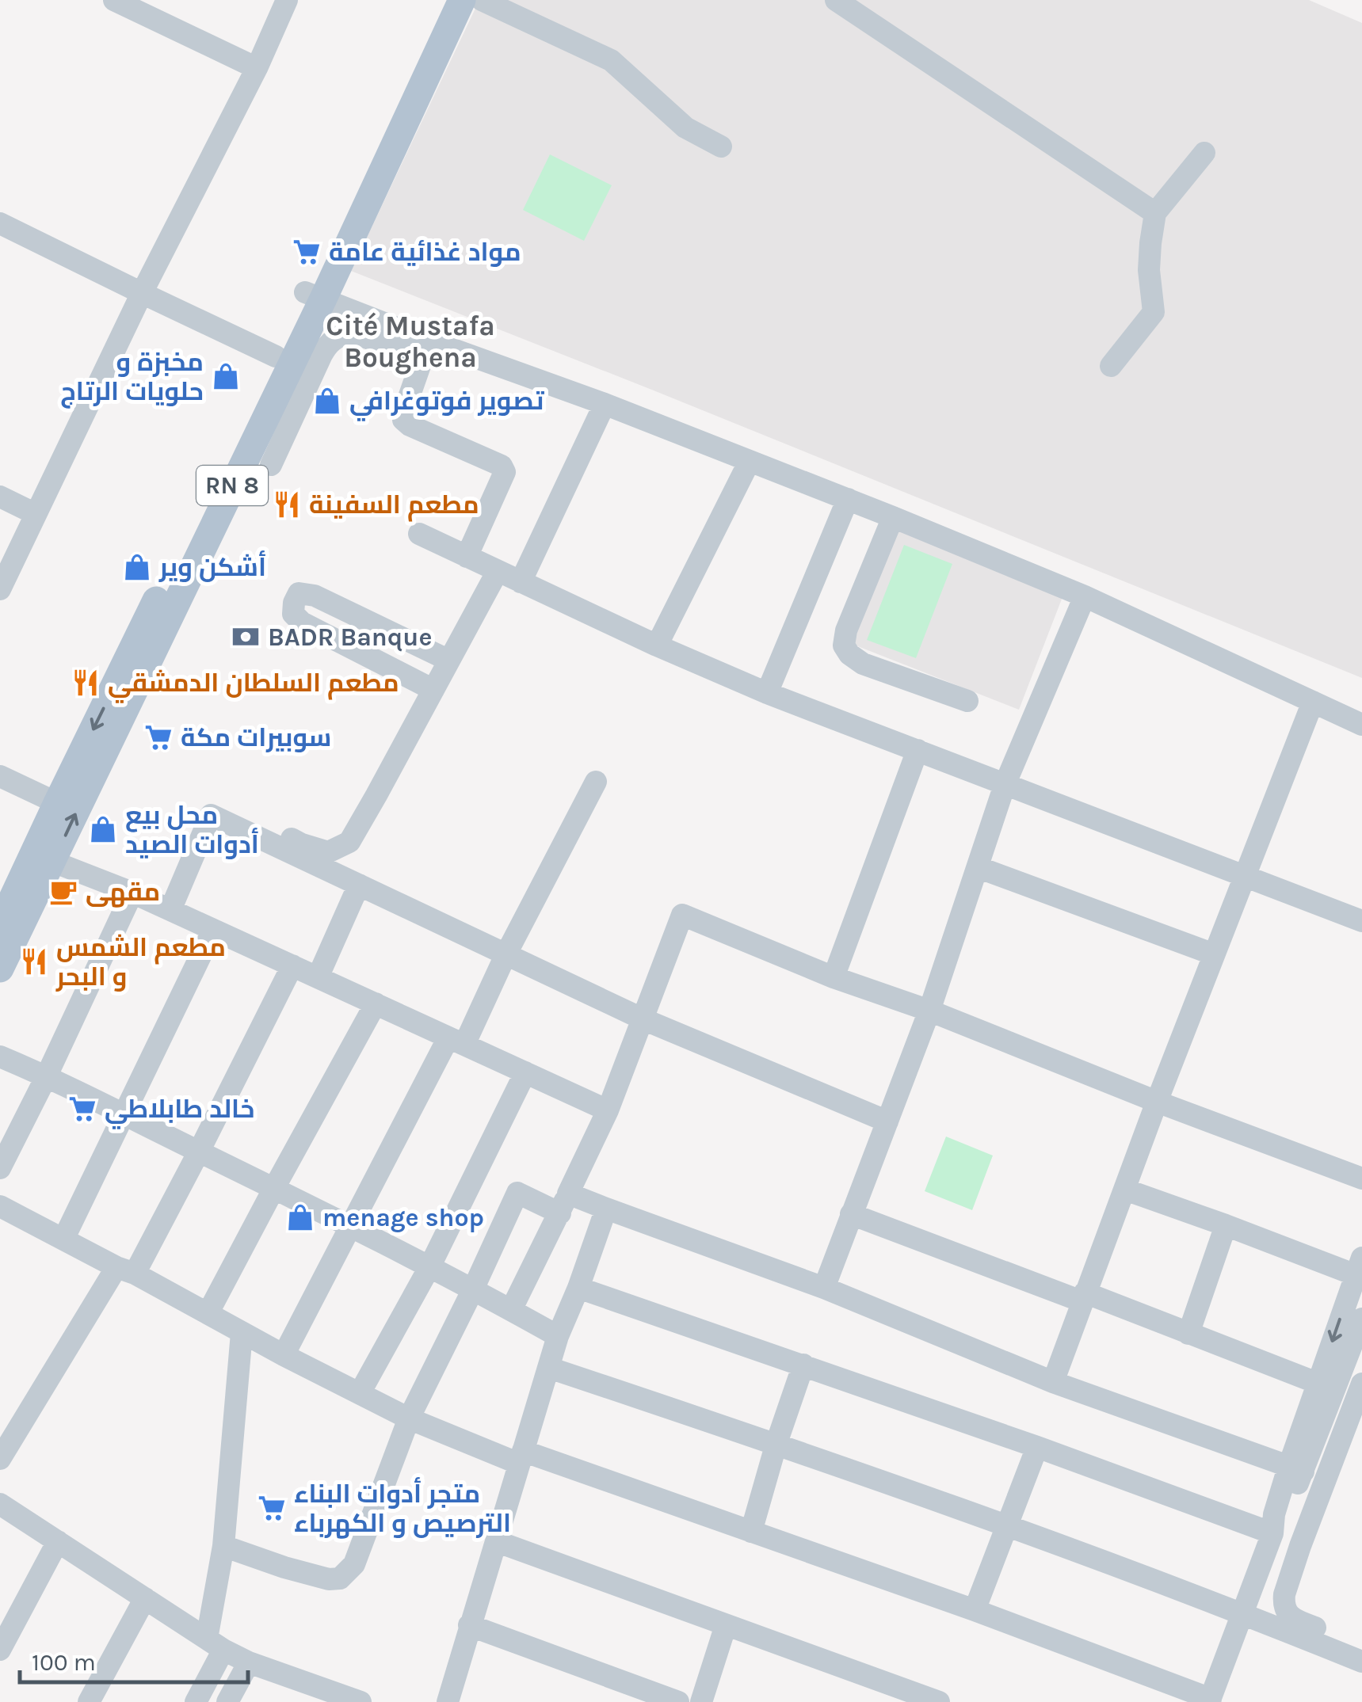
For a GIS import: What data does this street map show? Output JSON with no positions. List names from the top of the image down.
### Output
{
  "streets": {
    "main road": ["RN 8"]
  },
  "districts": ["Cité Mustafa Boughena"],
  "places": {
    "supermarket": [
      "مواد غذائية عامة",
      "سوبيرات مكة",
      "خالد طابلاطي",
      "متجر أدوات البناء الترصيص و الكهرباء"
    ],
    "shop": [
      "مخبزة و حلويات الرتاج",
      "تصوير فوتوغرافي",
      "أشكن وير",
      "محل بيع أدوات الصيد",
      "menage shop"
    ],
    "restaurant": ["مطعم السفينة", "مطعم السلطان الدمشقي", "مطعم الشمس و البحر"],
    "bank": ["BADR Banque"],
    "cafe": ["مقهى"]
  },
  "scale_bar": "100 m"
}
